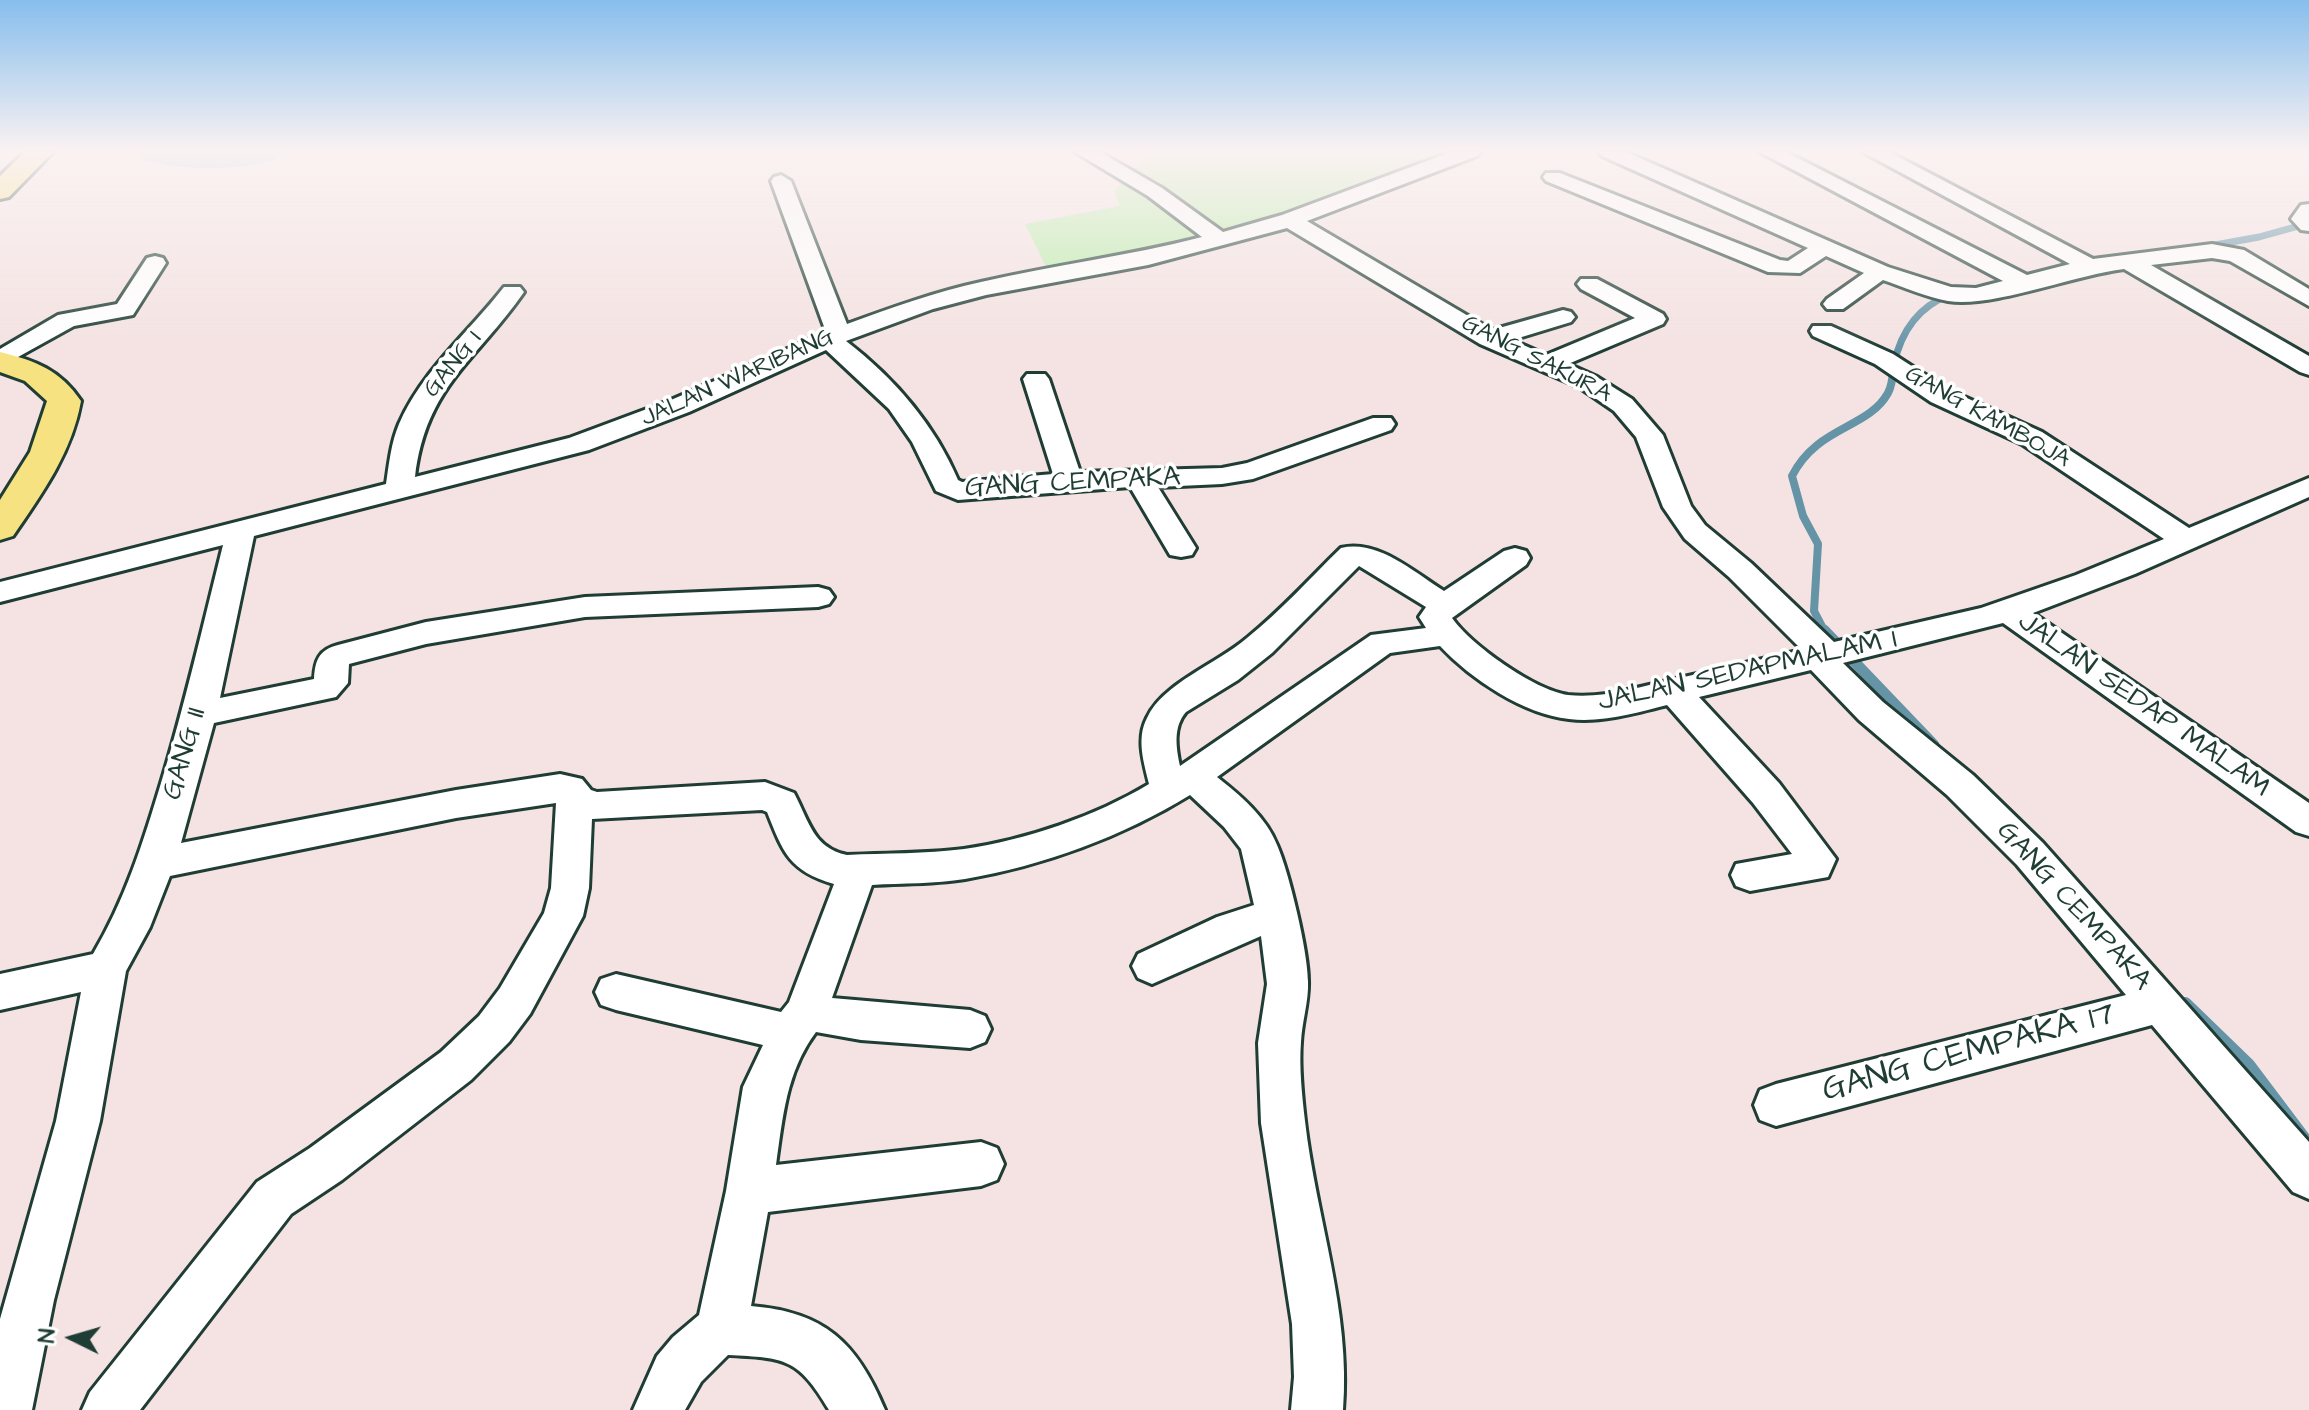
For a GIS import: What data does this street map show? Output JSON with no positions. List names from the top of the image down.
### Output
{
  "streets": {
    "street": [
      "GANG SAKURA",
      "GANG I",
      "JALAN WARIBANG",
      "GANG KAMBOJA",
      "GANG CEMPAKA",
      "JALAN SEDAPMALAM I",
      "JALAN SEDAP MALAM",
      "GANG II",
      "GANG CEMPAKA 17"
    ]
  },
  "crossings": [
    ["GANG SAKURA", "JALAN WARIBANG"],
    ["GANG SAKURA", "GANG CEMPAKA"],
    ["GANG SAKURA", "JALAN SEDAPMALAM I"],
    ["GANG I", "JALAN WARIBANG"],
    ["JALAN WARIBANG", "GANG CEMPAKA"],
    ["JALAN WARIBANG", "GANG II"],
    ["GANG KAMBOJA", "JALAN SEDAP MALAM"],
    ["GANG CEMPAKA", "JALAN SEDAPMALAM I"],
    ["GANG CEMPAKA", "GANG CEMPAKA 17"],
    ["JALAN SEDAPMALAM I", "JALAN SEDAP MALAM"]
  ],
  "north": "left"
}
